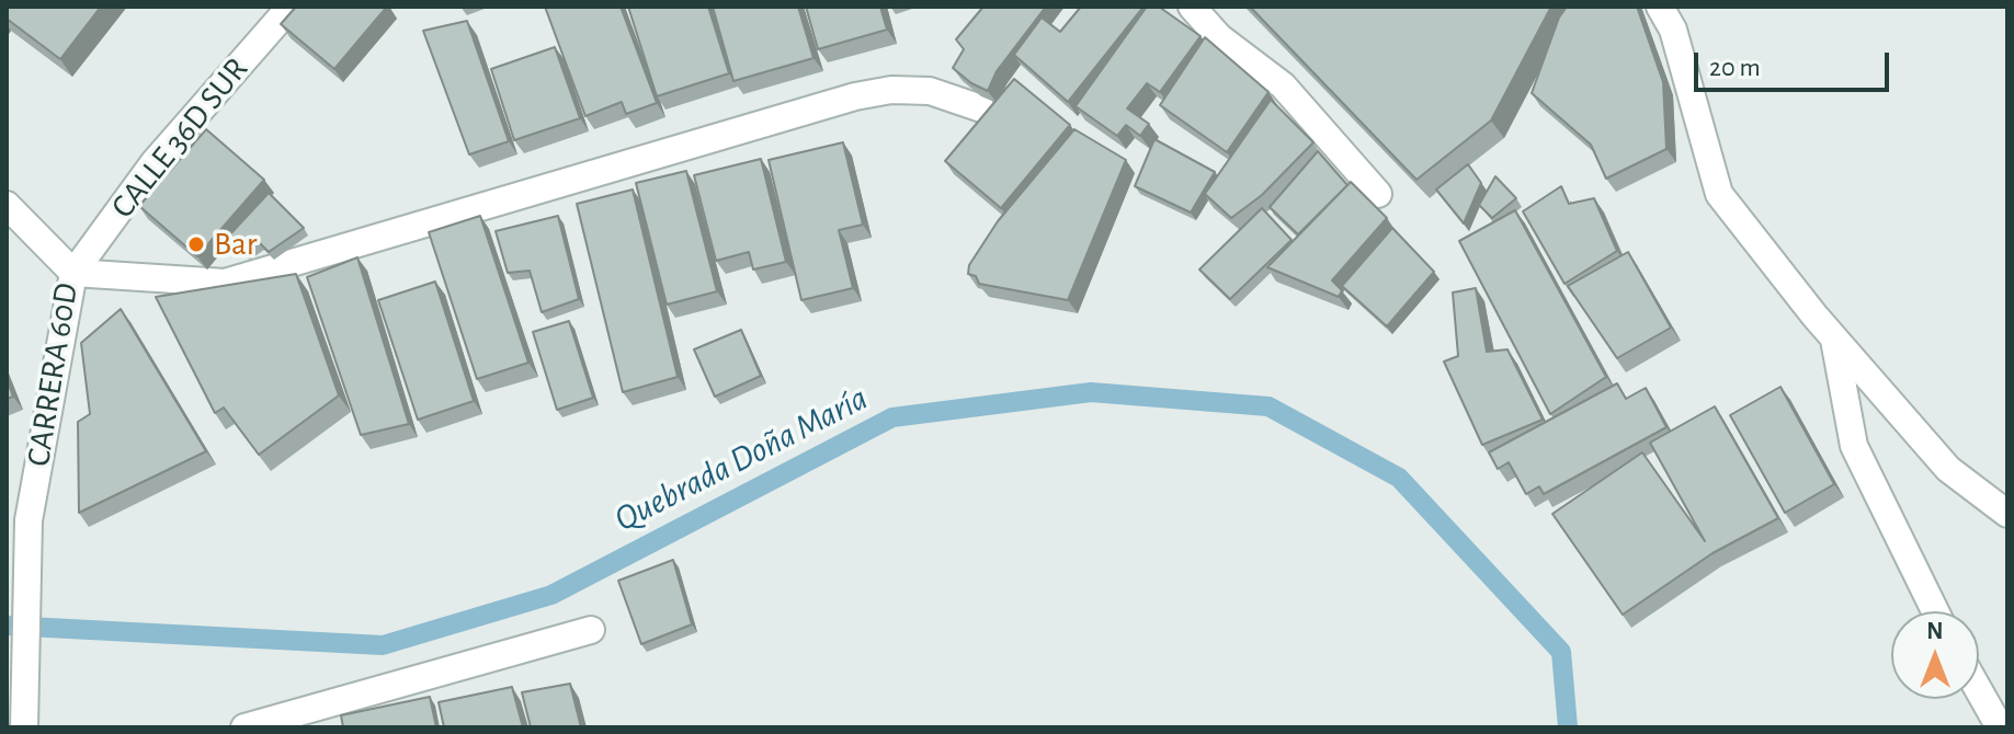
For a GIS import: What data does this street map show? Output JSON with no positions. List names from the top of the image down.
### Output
{
  "streets": {
    "street": ["CALLE 36D SUR", "CARRERA 60D"]
  },
  "crossings": [
    ["CALLE 36D SUR", "CARRERA 60D"]
  ],
  "water": ["Quebrada Doña María"],
  "places": ["Bar"],
  "scale_bar": "20 m",
  "north": "top"
}
